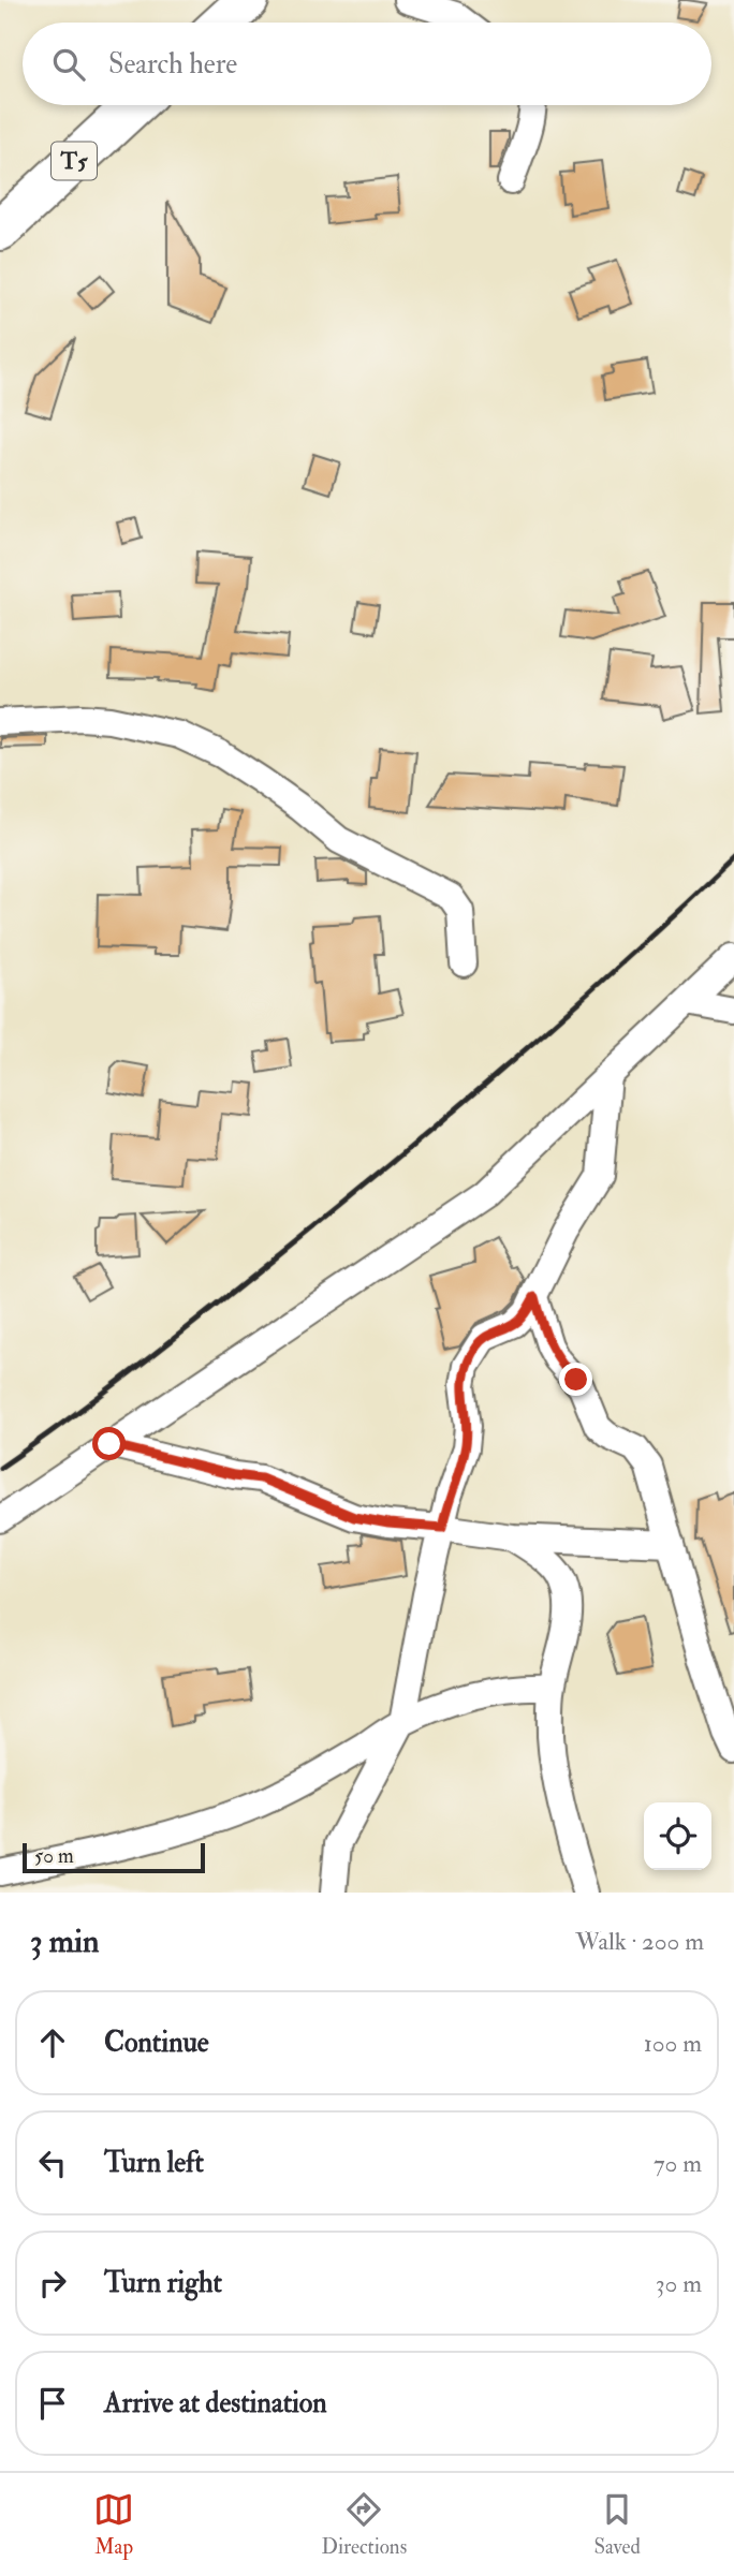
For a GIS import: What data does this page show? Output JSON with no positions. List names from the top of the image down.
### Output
{
  "streets": {
    "highway": ["T5"]
  },
  "scale_bar": "50 m",
  "page": {
    "search": "Search here",
    "scale": "50 m",
    "heading": ["3 min", "Walk · 200 m"],
    "list": [
      ["Continue", "100 m"],
      ["Turn left", "70 m"],
      ["Turn right", "30 m"],
      "Arrive at destination"
    ],
    "nav": ["Map", "Directions", "Saved"]
  }
}
